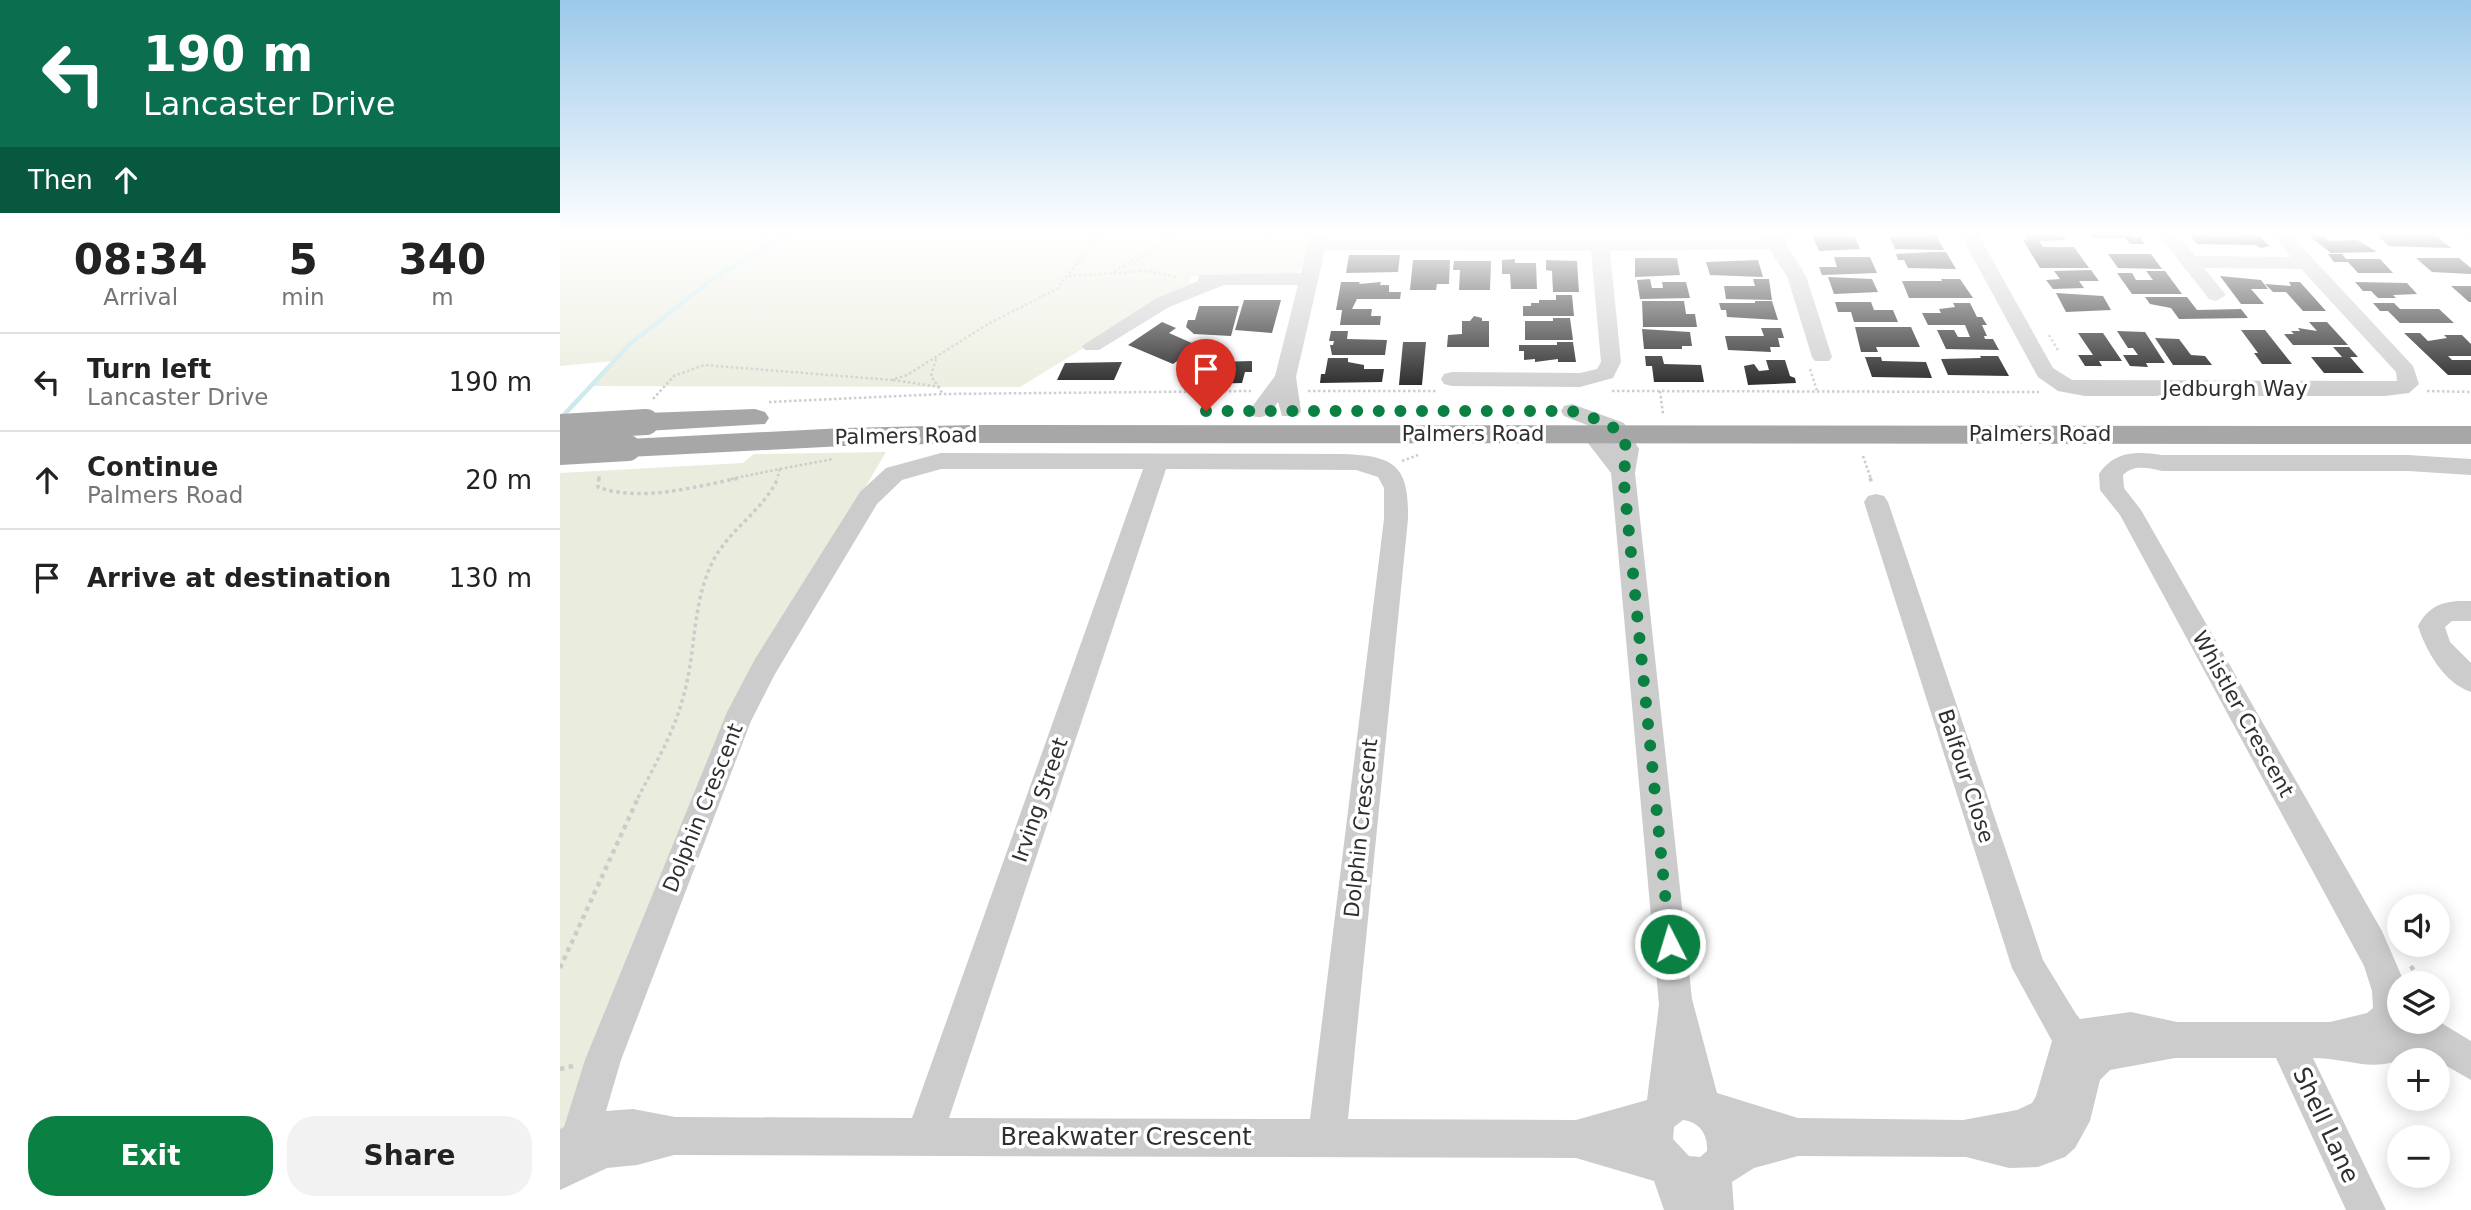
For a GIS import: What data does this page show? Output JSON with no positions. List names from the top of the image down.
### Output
{
  "streets": {
    "main road": ["Palmers Road"],
    "street": [
      "Jedburgh Way",
      "Whistler Crescent",
      "Balfour Close",
      "Irving Street",
      "Dolphin Crescent",
      "Shell Lane",
      "Breakwater Crescent"
    ]
  },
  "crossings": [
    ["Irving Street", "Dolphin Crescent"],
    ["Irving Street", "Breakwater Crescent"],
    ["Dolphin Crescent", "Breakwater Crescent"]
  ],
  "page": {
    "turn": ["190 m", "Lancaster Drive"],
    "then": "Then",
    "eta": [
      "08:34",
      "Arrival",
      "5",
      "min",
      "340",
      "m"
    ],
    "list": [
      {
        "name": "Turn left",
        "note": "Lancaster Drive",
        "value": "190 m"
      },
      {
        "name": "Continue",
        "note": "Palmers Road",
        "value": "20 m"
      },
      {
        "name": "Arrive at destination",
        "value": "130 m"
      }
    ],
    "map_buttons": ["+", "−"],
    "buttons": ["Exit", "Share"]
  }
}
